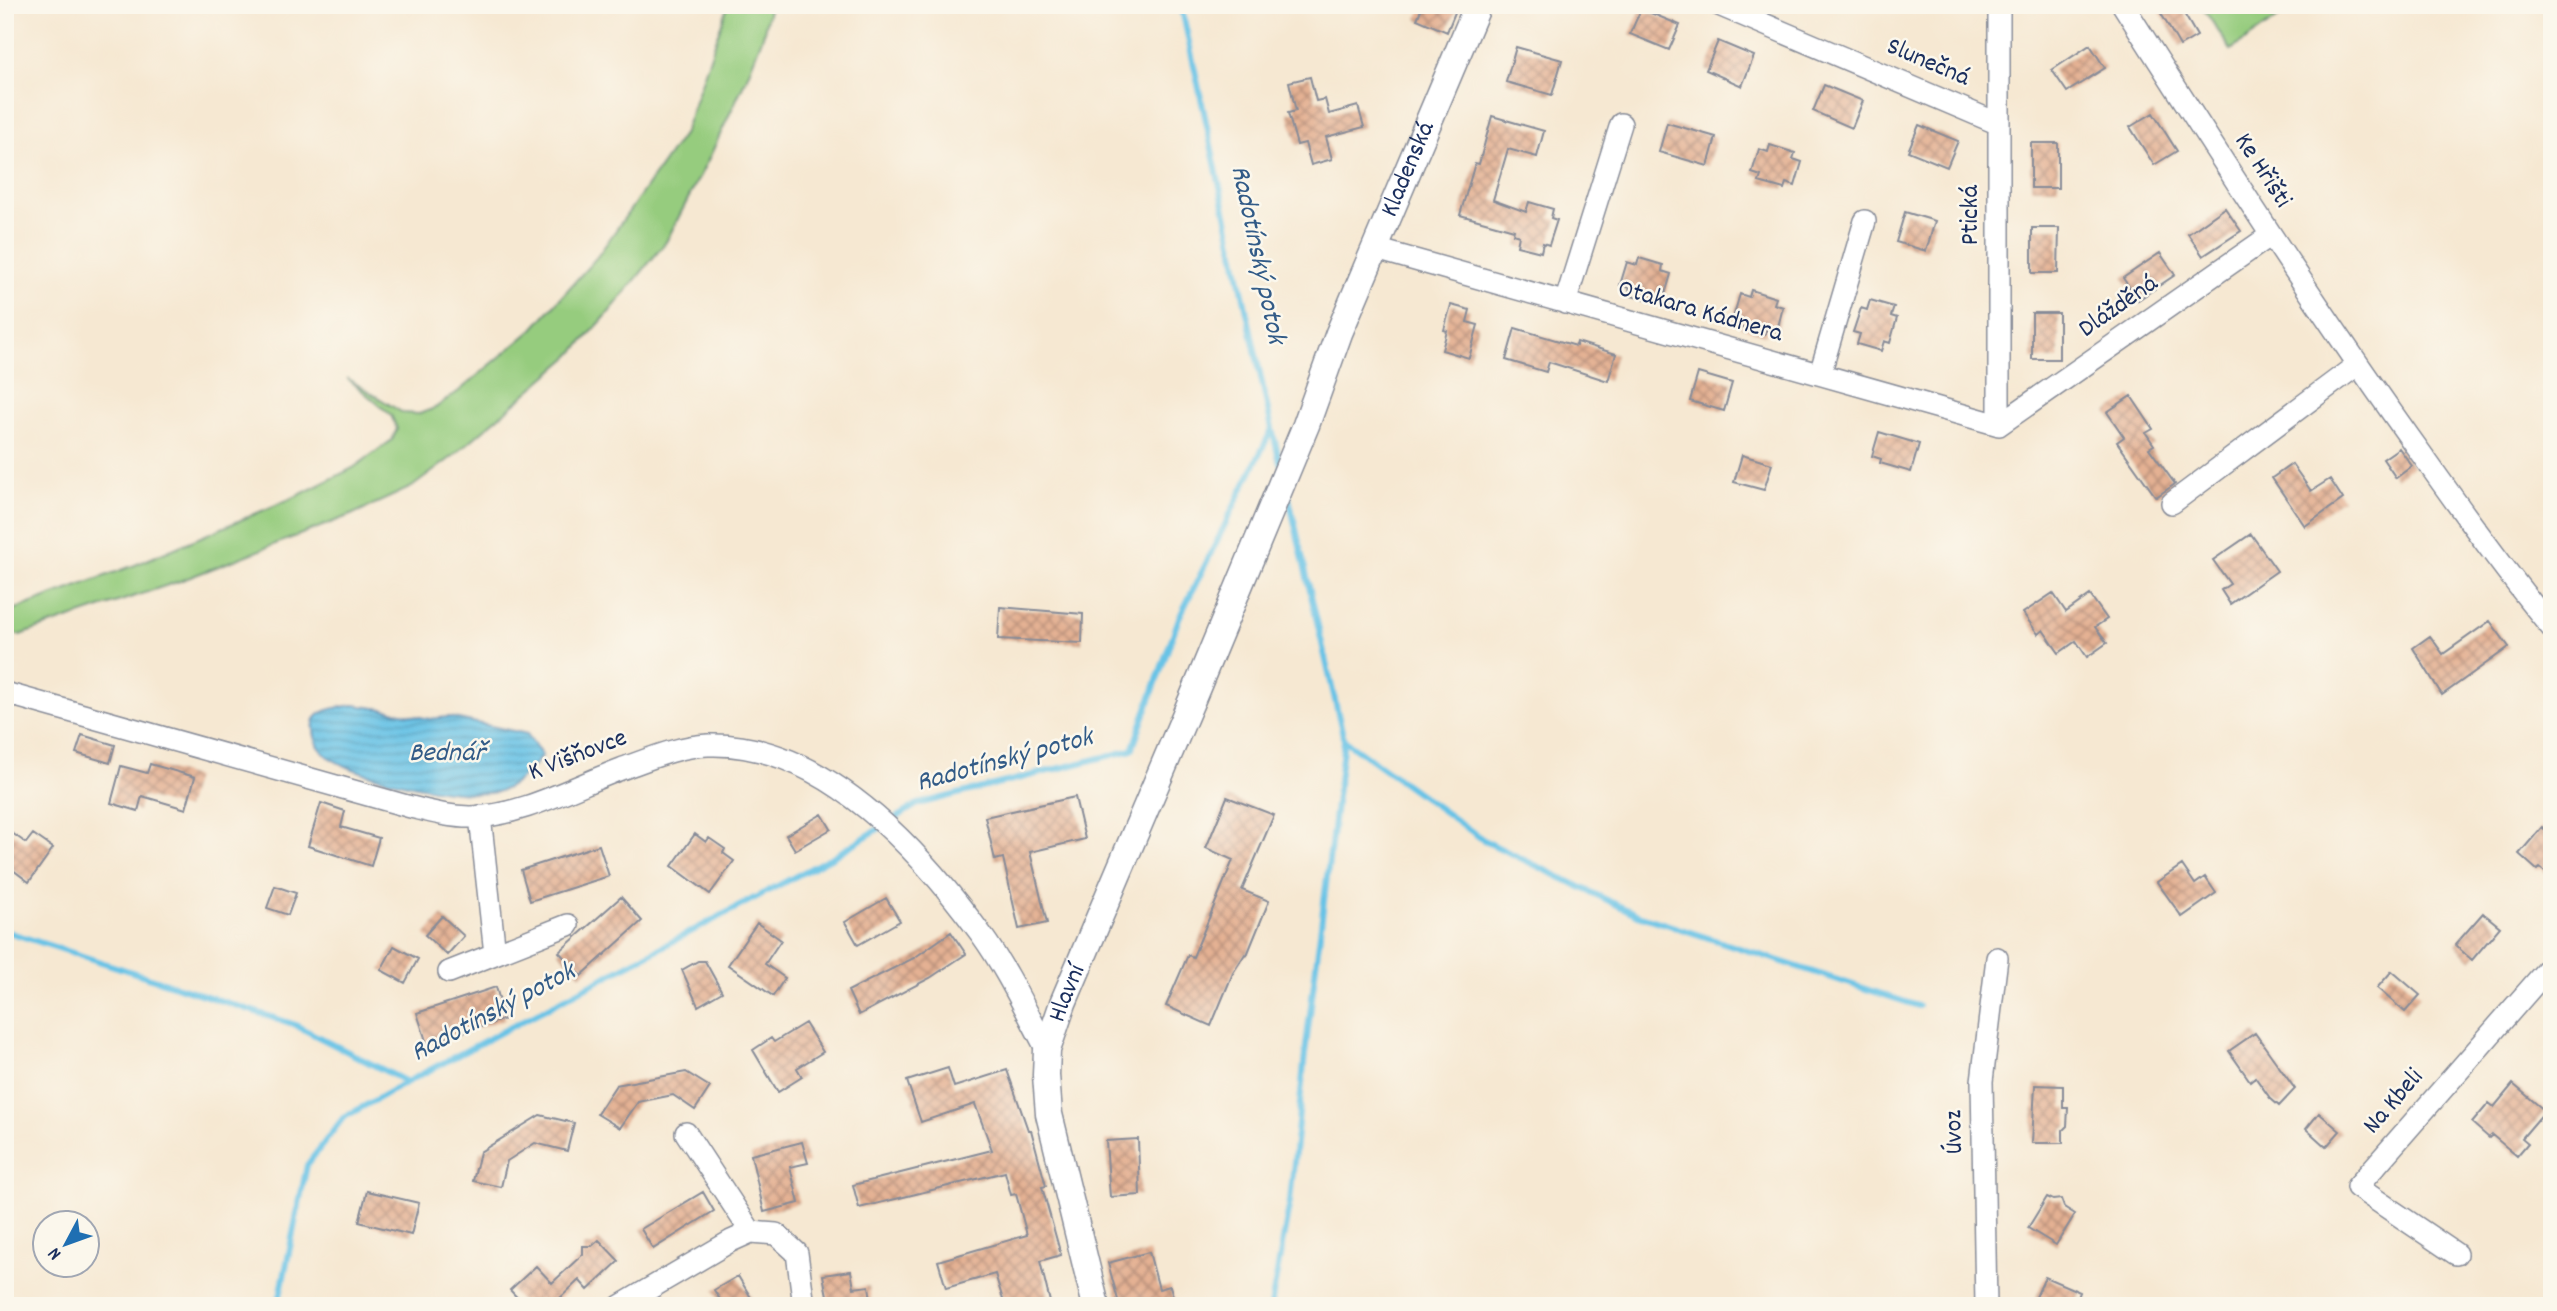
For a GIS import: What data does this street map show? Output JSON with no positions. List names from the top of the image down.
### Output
{
  "streets": {
    "main road": ["Kladenská", "Hlavní"],
    "street": [
      "Slunečná",
      "Ke Hřišti",
      "Ptická",
      "Dlážděná",
      "Otakara Kádnera",
      "K Višňovce",
      "Na Kbeli",
      "Úvoz"
    ]
  },
  "crossings": [
    ["Slunečná", "Ptická"],
    ["Kladenská", "Otakara Kádnera"],
    ["Kladenská", "Hlavní"],
    ["Ke Hřišti", "Dlážděná"],
    ["Ptická", "Dlážděná"],
    ["Ptická", "Otakara Kádnera"],
    ["Dlážděná", "Otakara Kádnera"],
    ["K Višňovce", "Hlavní"]
  ],
  "water": ["Radotínský potok", "Bednář"],
  "north": "bottom left"
}
